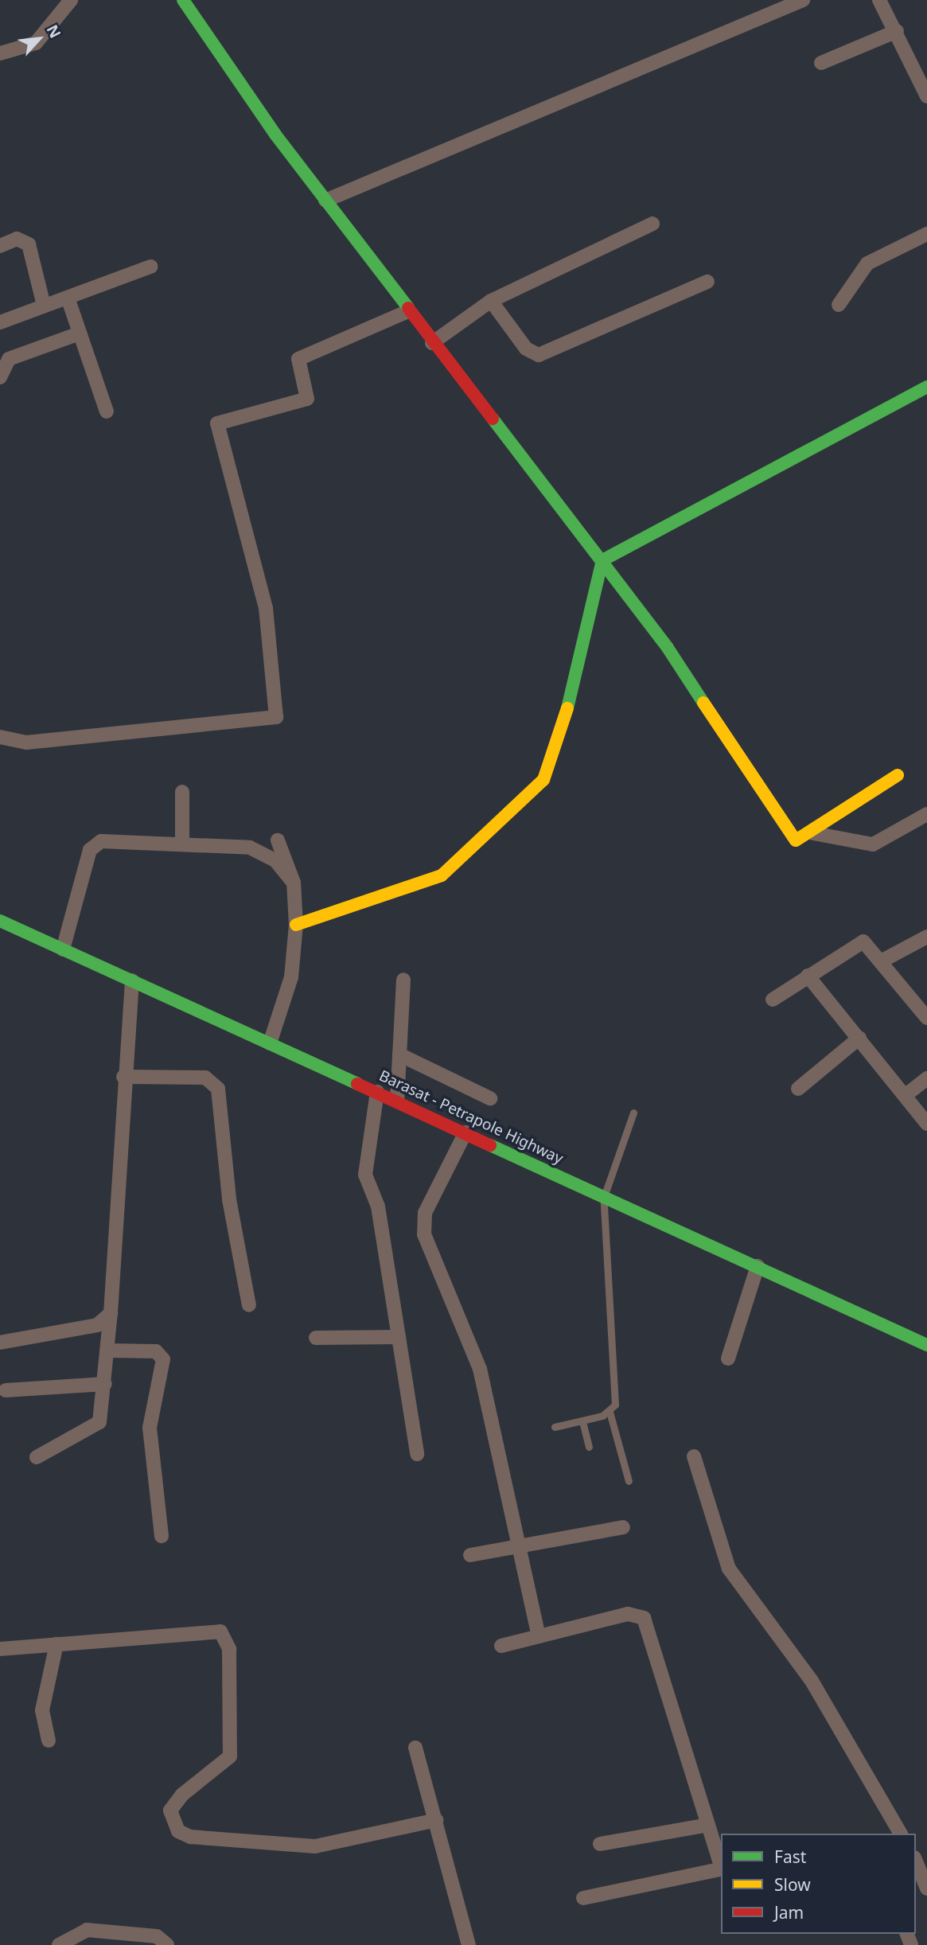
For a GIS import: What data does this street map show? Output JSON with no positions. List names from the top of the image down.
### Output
{
  "streets": {
    "main road": ["Barasat - Petrapole Highway"]
  },
  "legend": ["Fast", "Slow", "Jam"],
  "north": "top right"
}
